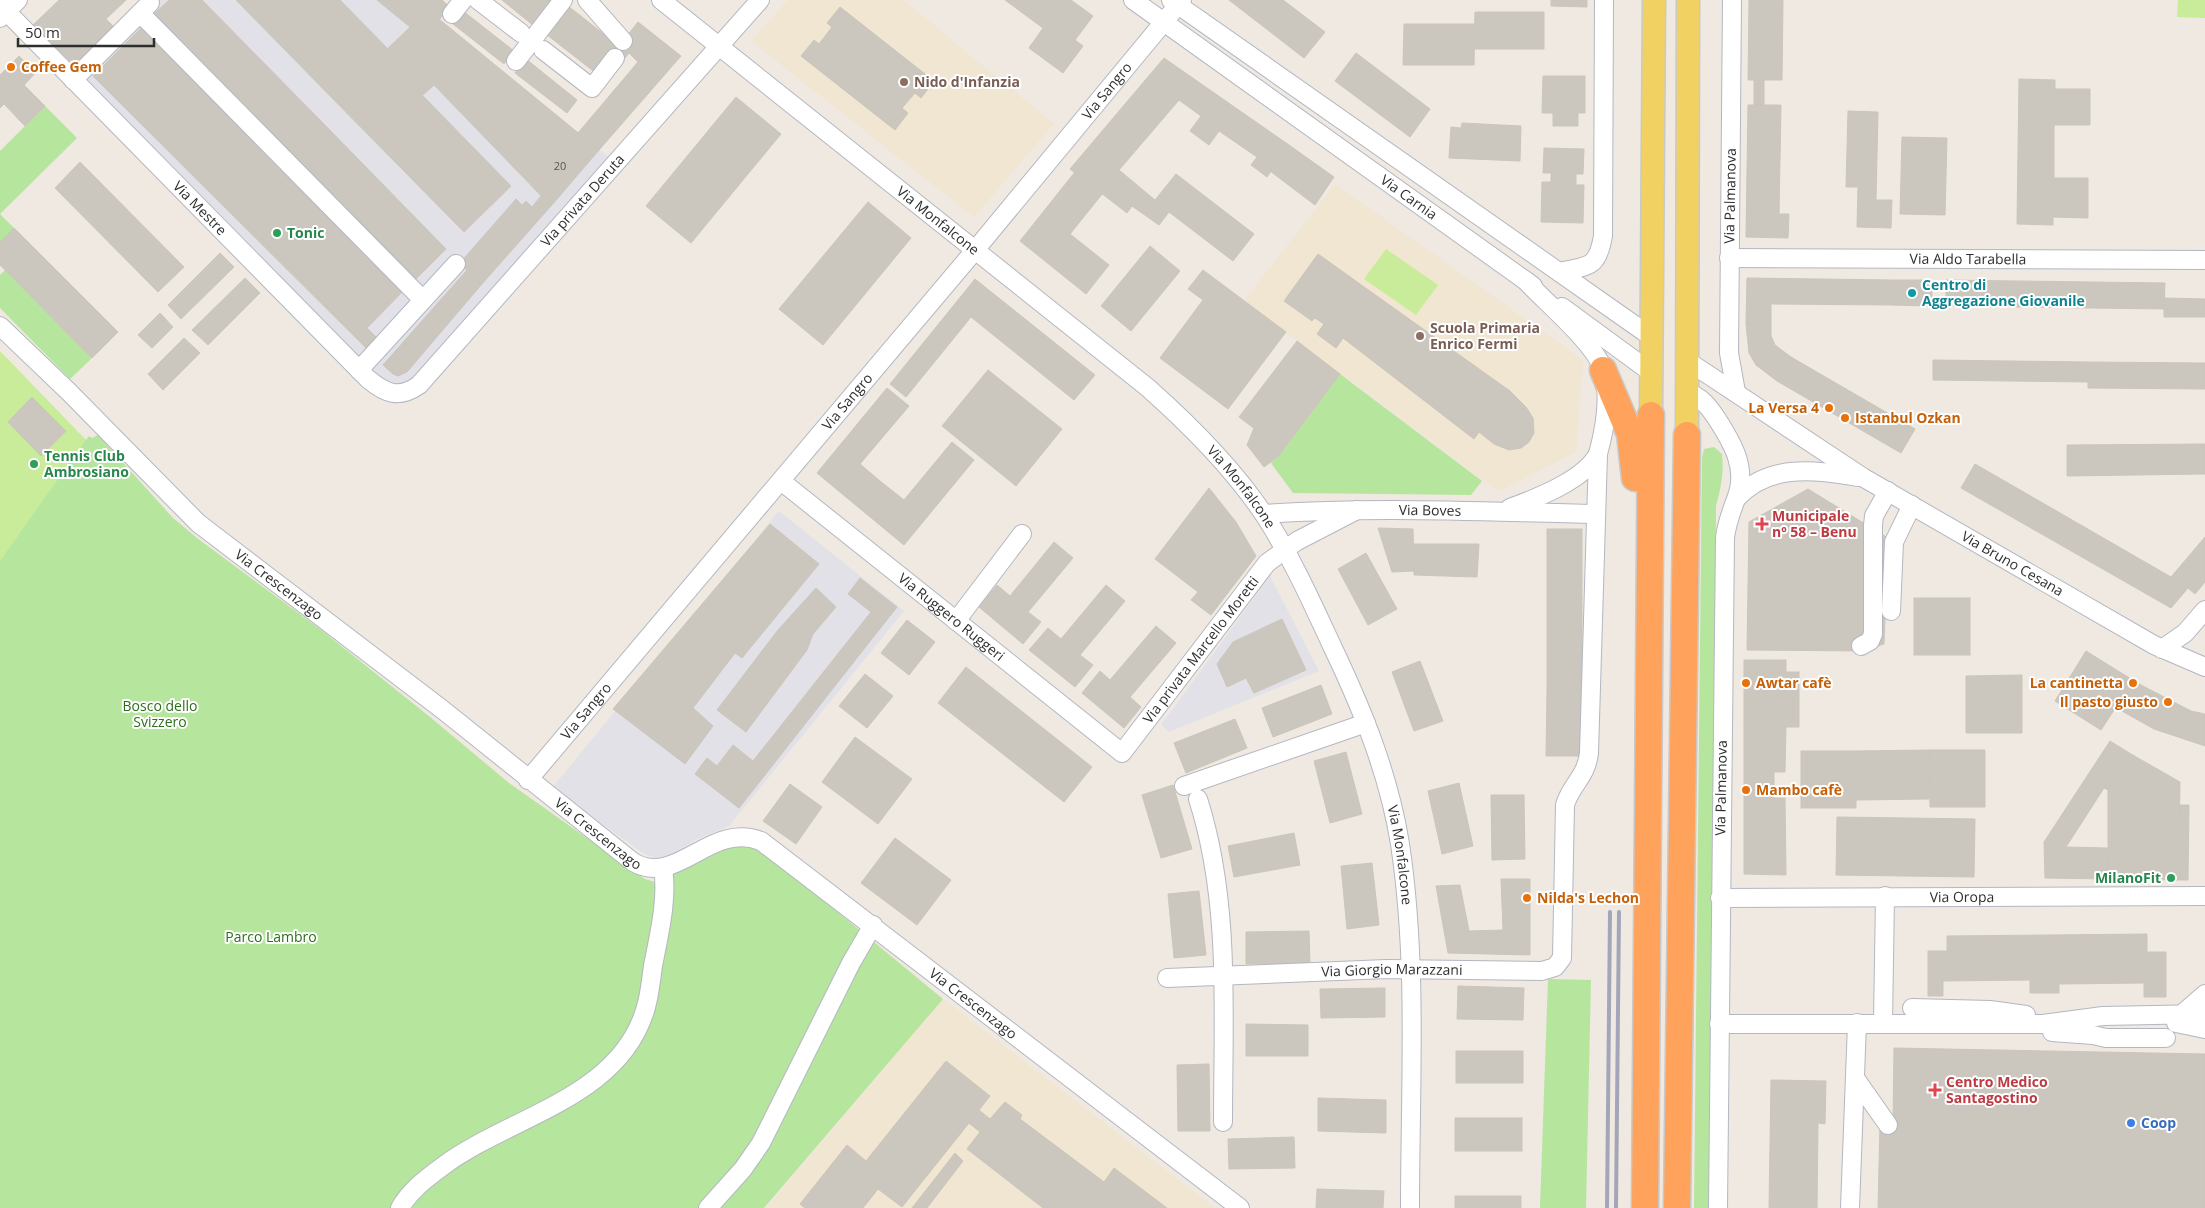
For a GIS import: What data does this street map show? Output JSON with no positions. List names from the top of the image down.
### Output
{
  "streets": {
    "main road": ["Via Palmanova"],
    "street": [
      "Via Sangro",
      "Via Carnia",
      "Via privata Deruta",
      "Via Mestre",
      "Via Monfalcone",
      "Via Aldo Tarabella",
      "Via Boves",
      "Via Bruno Cesana",
      "Via Crescenzago",
      "Via Ruggero Ruggeri",
      "Via privata Marcello Moretti",
      "Via Oropa",
      "Via Giorgio Marazzani"
    ]
  },
  "crossings": [
    ["Via Sangro", "Via Carnia"],
    ["Via Sangro", "Via Monfalcone"],
    ["Via Sangro", "Via Crescenzago"],
    ["Via Sangro", "Via Ruggero Ruggeri"],
    ["Via Palmanova", "Via Carnia"],
    ["Via Palmanova", "Via Aldo Tarabella"],
    ["Via Palmanova", "Via Bruno Cesana"],
    ["Via Palmanova", "Via Oropa"],
    ["Via privata Deruta", "Via Mestre"],
    ["Via privata Deruta", "Via Monfalcone"],
    ["Via Monfalcone", "Via Boves"],
    ["Via Monfalcone", "Via privata Marcello Moretti"],
    ["Via Monfalcone", "Via Giorgio Marazzani"],
    ["Via Boves", "Via privata Marcello Moretti"],
    ["Via Boves", "Via Giorgio Marazzani"],
    ["Via Ruggero Ruggeri", "Via privata Marcello Moretti"]
  ],
  "parks": ["Bosco dello Svizzero", "Parco Lambro"],
  "places": {
    "other": [
      "Coffee Gem",
      "Nido d'Infanzia",
      "Tonic",
      "Centro di Aggregazione Giovanile",
      "Scuola Primaria Enrico Fermi",
      "La Versa 4",
      "Istanbul Ozkan",
      "Tennis Club Ambrosiano",
      "Awtar cafè",
      "La cantinetta",
      "Il pasto giusto",
      "Mambo cafè",
      "MilanoFit",
      "Nilda's Lechon",
      "Coop"
    ],
    "health": ["Municipale nº 58 – Benu", "Centro Medico Santagostino"]
  },
  "house_numbers": ["20"],
  "scale_bar": "50 m"
}
